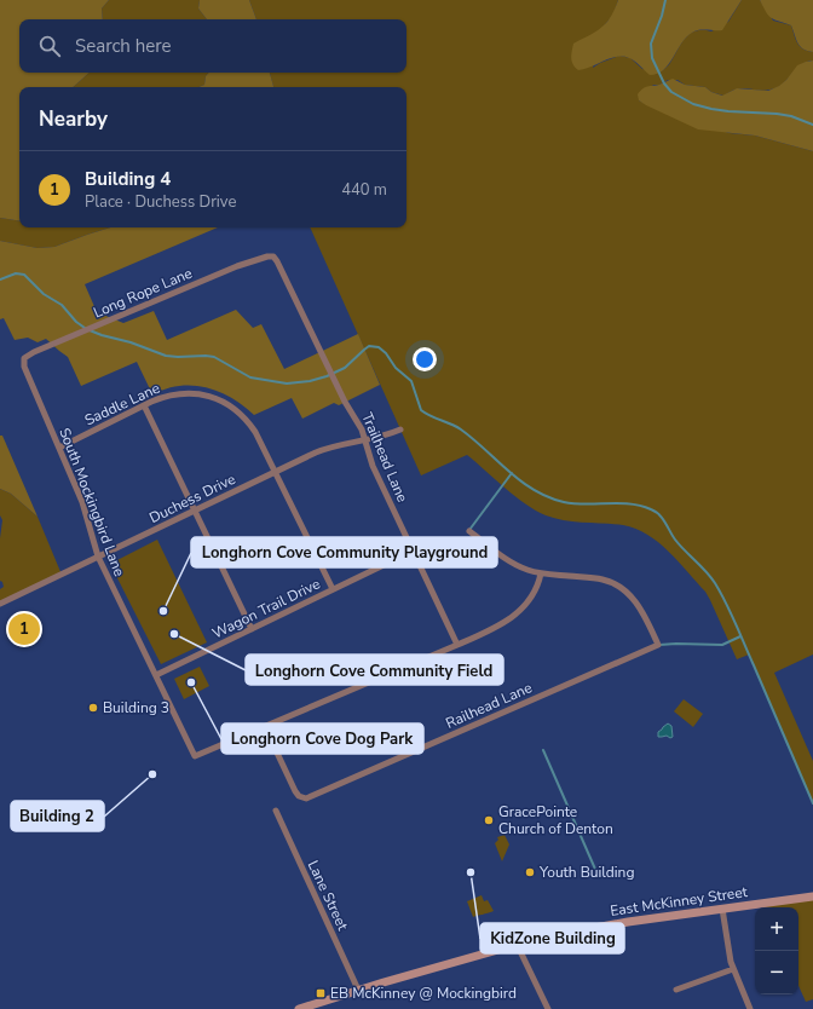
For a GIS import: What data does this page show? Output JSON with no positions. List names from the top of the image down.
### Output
{
  "streets": {
    "main road": ["East McKinney Street"],
    "street": [
      "Long Rope Lane",
      "Saddle Lane",
      "Trailhead Lane",
      "Duchess Drive",
      "South Mockingbird Lane",
      "Wagon Trail Drive",
      "Railhead Lane",
      "Lane Street"
    ]
  },
  "crossings": [
    ["Long Rope Lane", "Trailhead Lane"],
    ["Long Rope Lane", "South Mockingbird Lane"],
    ["Saddle Lane", "Duchess Drive"],
    ["Saddle Lane", "South Mockingbird Lane"],
    ["Saddle Lane", "Wagon Trail Drive"],
    ["Trailhead Lane", "Duchess Drive"],
    ["Trailhead Lane", "Wagon Trail Drive"],
    ["Duchess Drive", "South Mockingbird Lane"],
    ["South Mockingbird Lane", "Wagon Trail Drive"],
    ["South Mockingbird Lane", "Railhead Lane"],
    ["Lane Street", "East McKinney Street"]
  ],
  "places": {
    "other": [
      "Longhorn Cove Community Playground",
      "Longhorn Cove Community Field",
      "Longhorn Cove Dog Park",
      "Building 3",
      "Building 2",
      "GracePointe Church of Denton",
      "KidZone Building",
      "Youth Building"
    ],
    "transit": ["EB McKinney @ Mockingbird"]
  },
  "page": {
    "search": "Search here",
    "heading": "Nearby",
    "list": [
      {
        "mark": "1",
        "name": "Building 4",
        "note": "Place · Duchess Drive",
        "value": "440 m"
      }
    ],
    "pins": "1",
    "map_buttons": ["+", "−"]
  }
}
